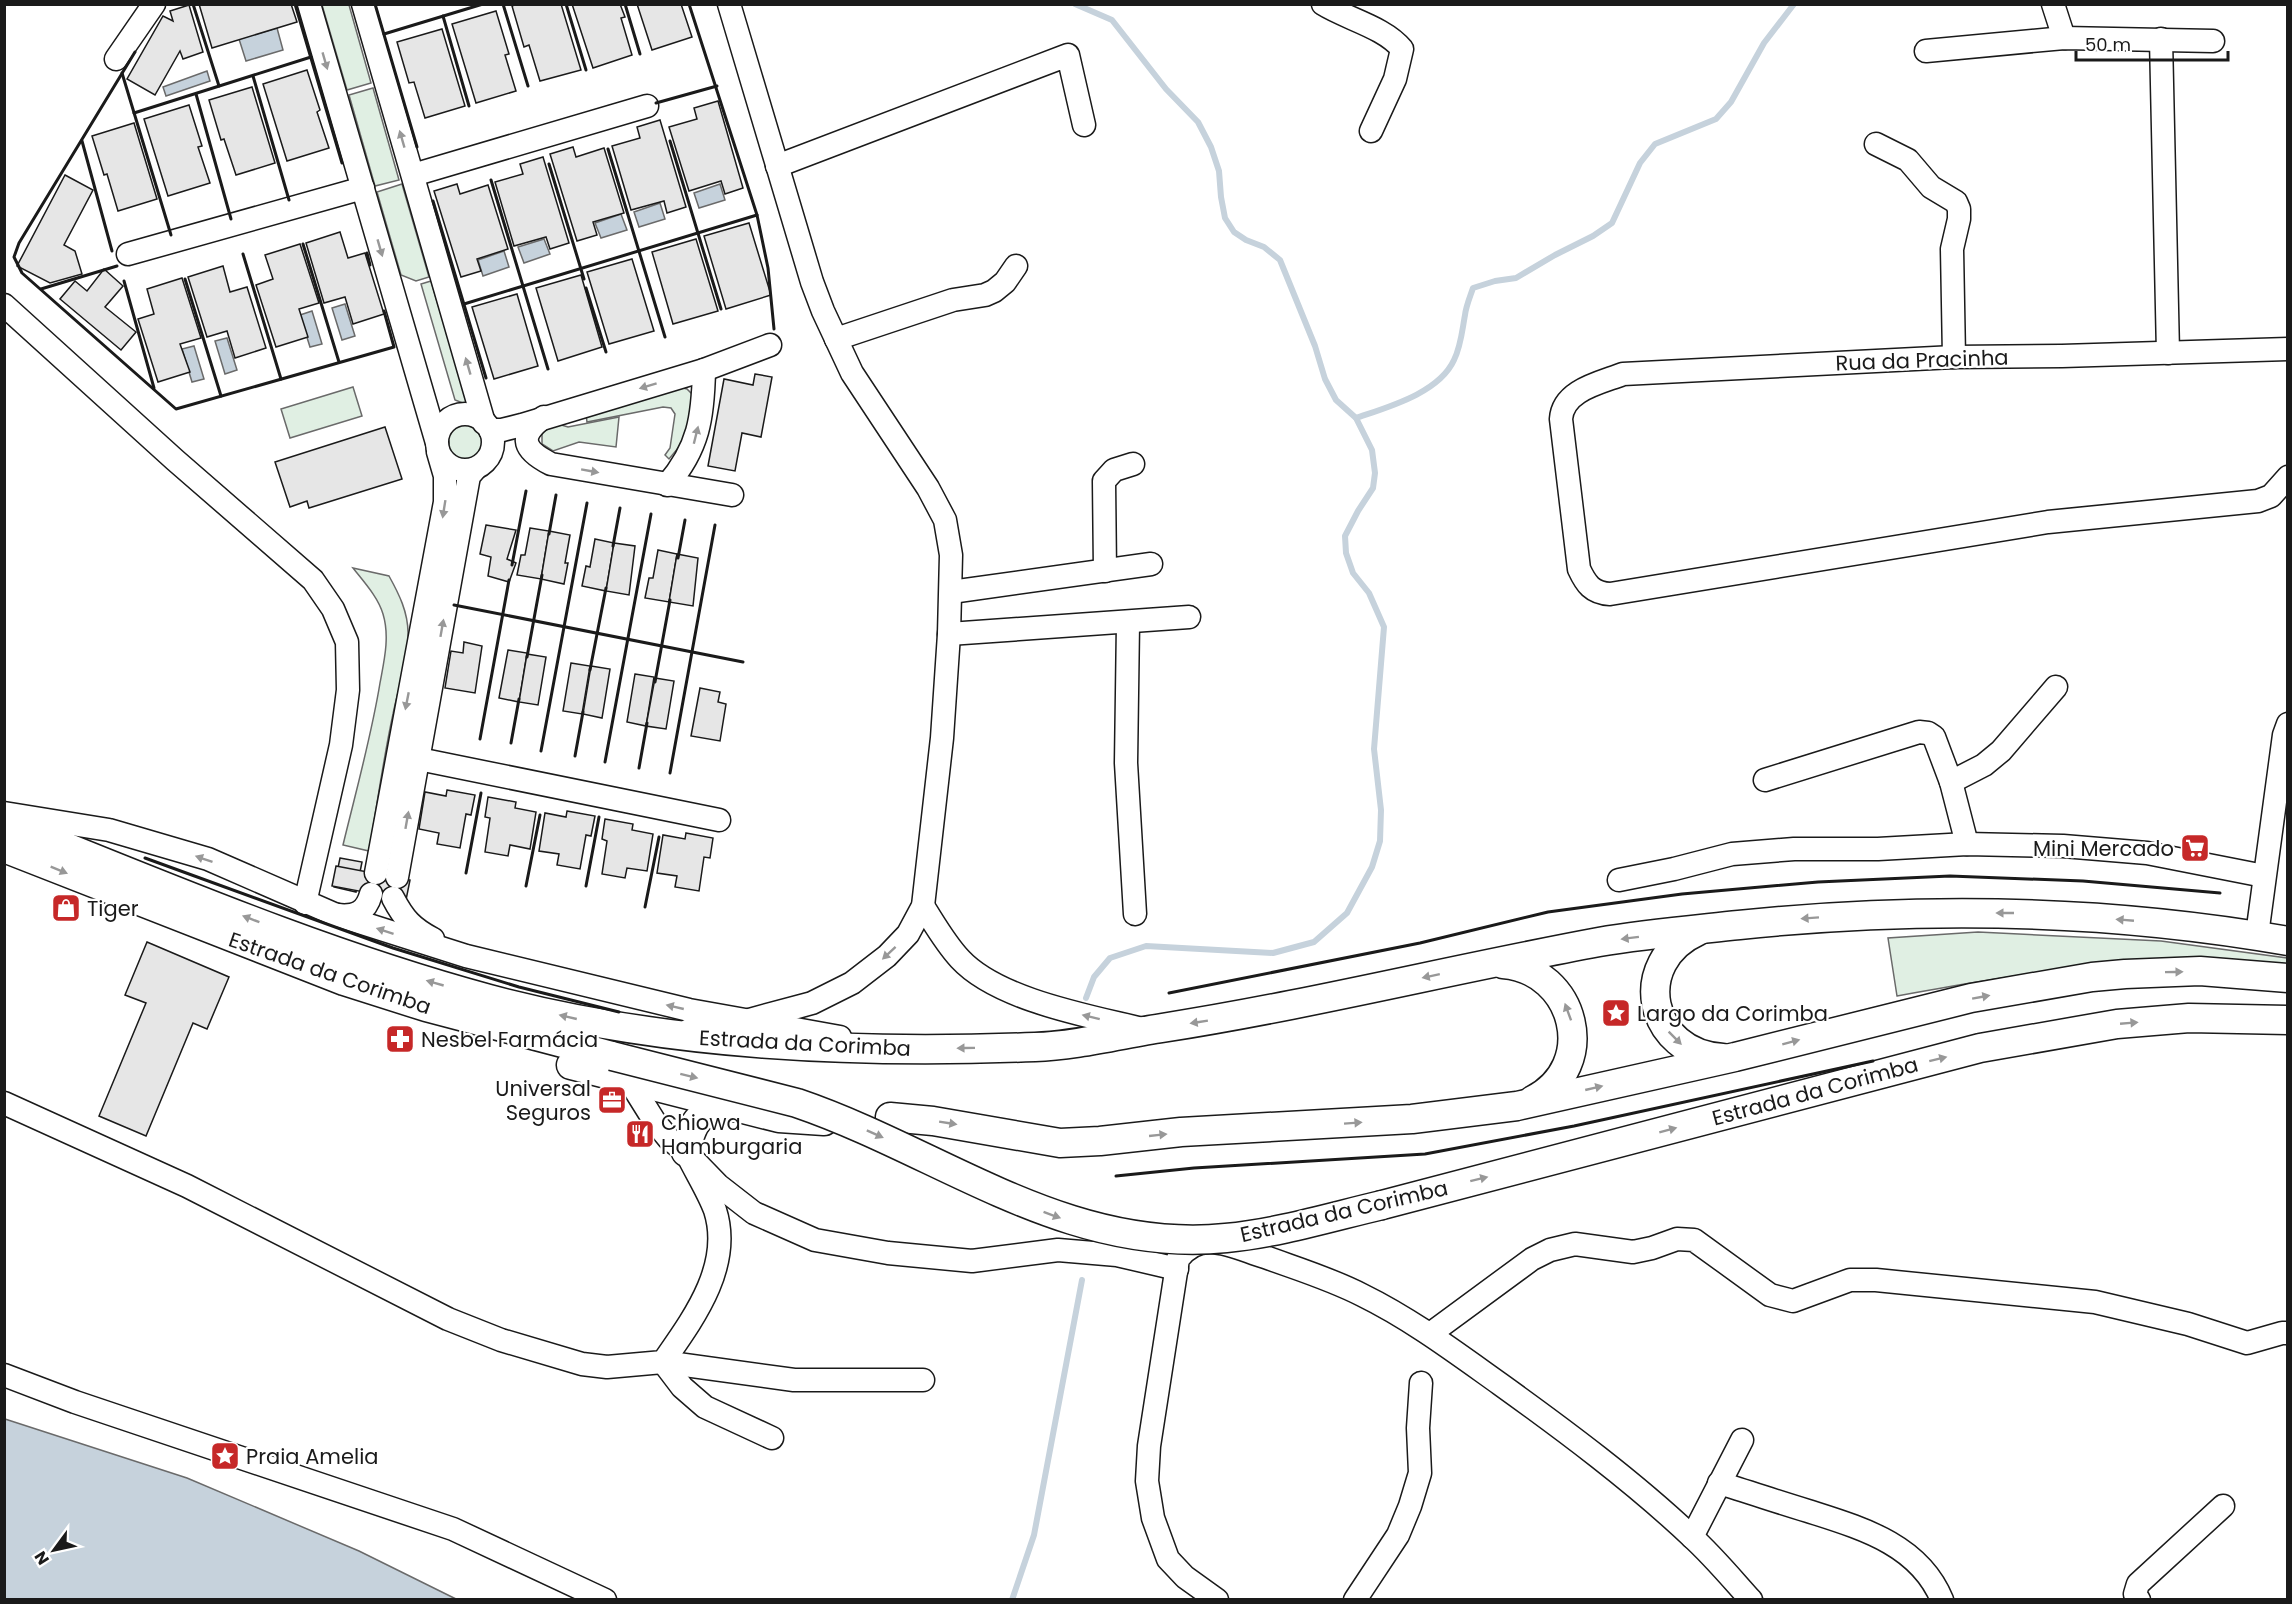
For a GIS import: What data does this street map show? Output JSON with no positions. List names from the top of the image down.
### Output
{
  "streets": {
    "main road": ["Estrada da Corimba"],
    "street": ["Rua da Pracinha"]
  },
  "places": {
    "supermarket": ["Mini Mercado"],
    "shop": ["Tiger"],
    "place": ["Largo da Corimba", "Praia Amelia"],
    "pharmacy": ["Nesbel Farmácia"],
    "office": ["Universal Seguros"],
    "restaurant": ["Chiowa Hamburgaria"]
  },
  "scale_bar": "50 m",
  "north": "bottom left"
}
